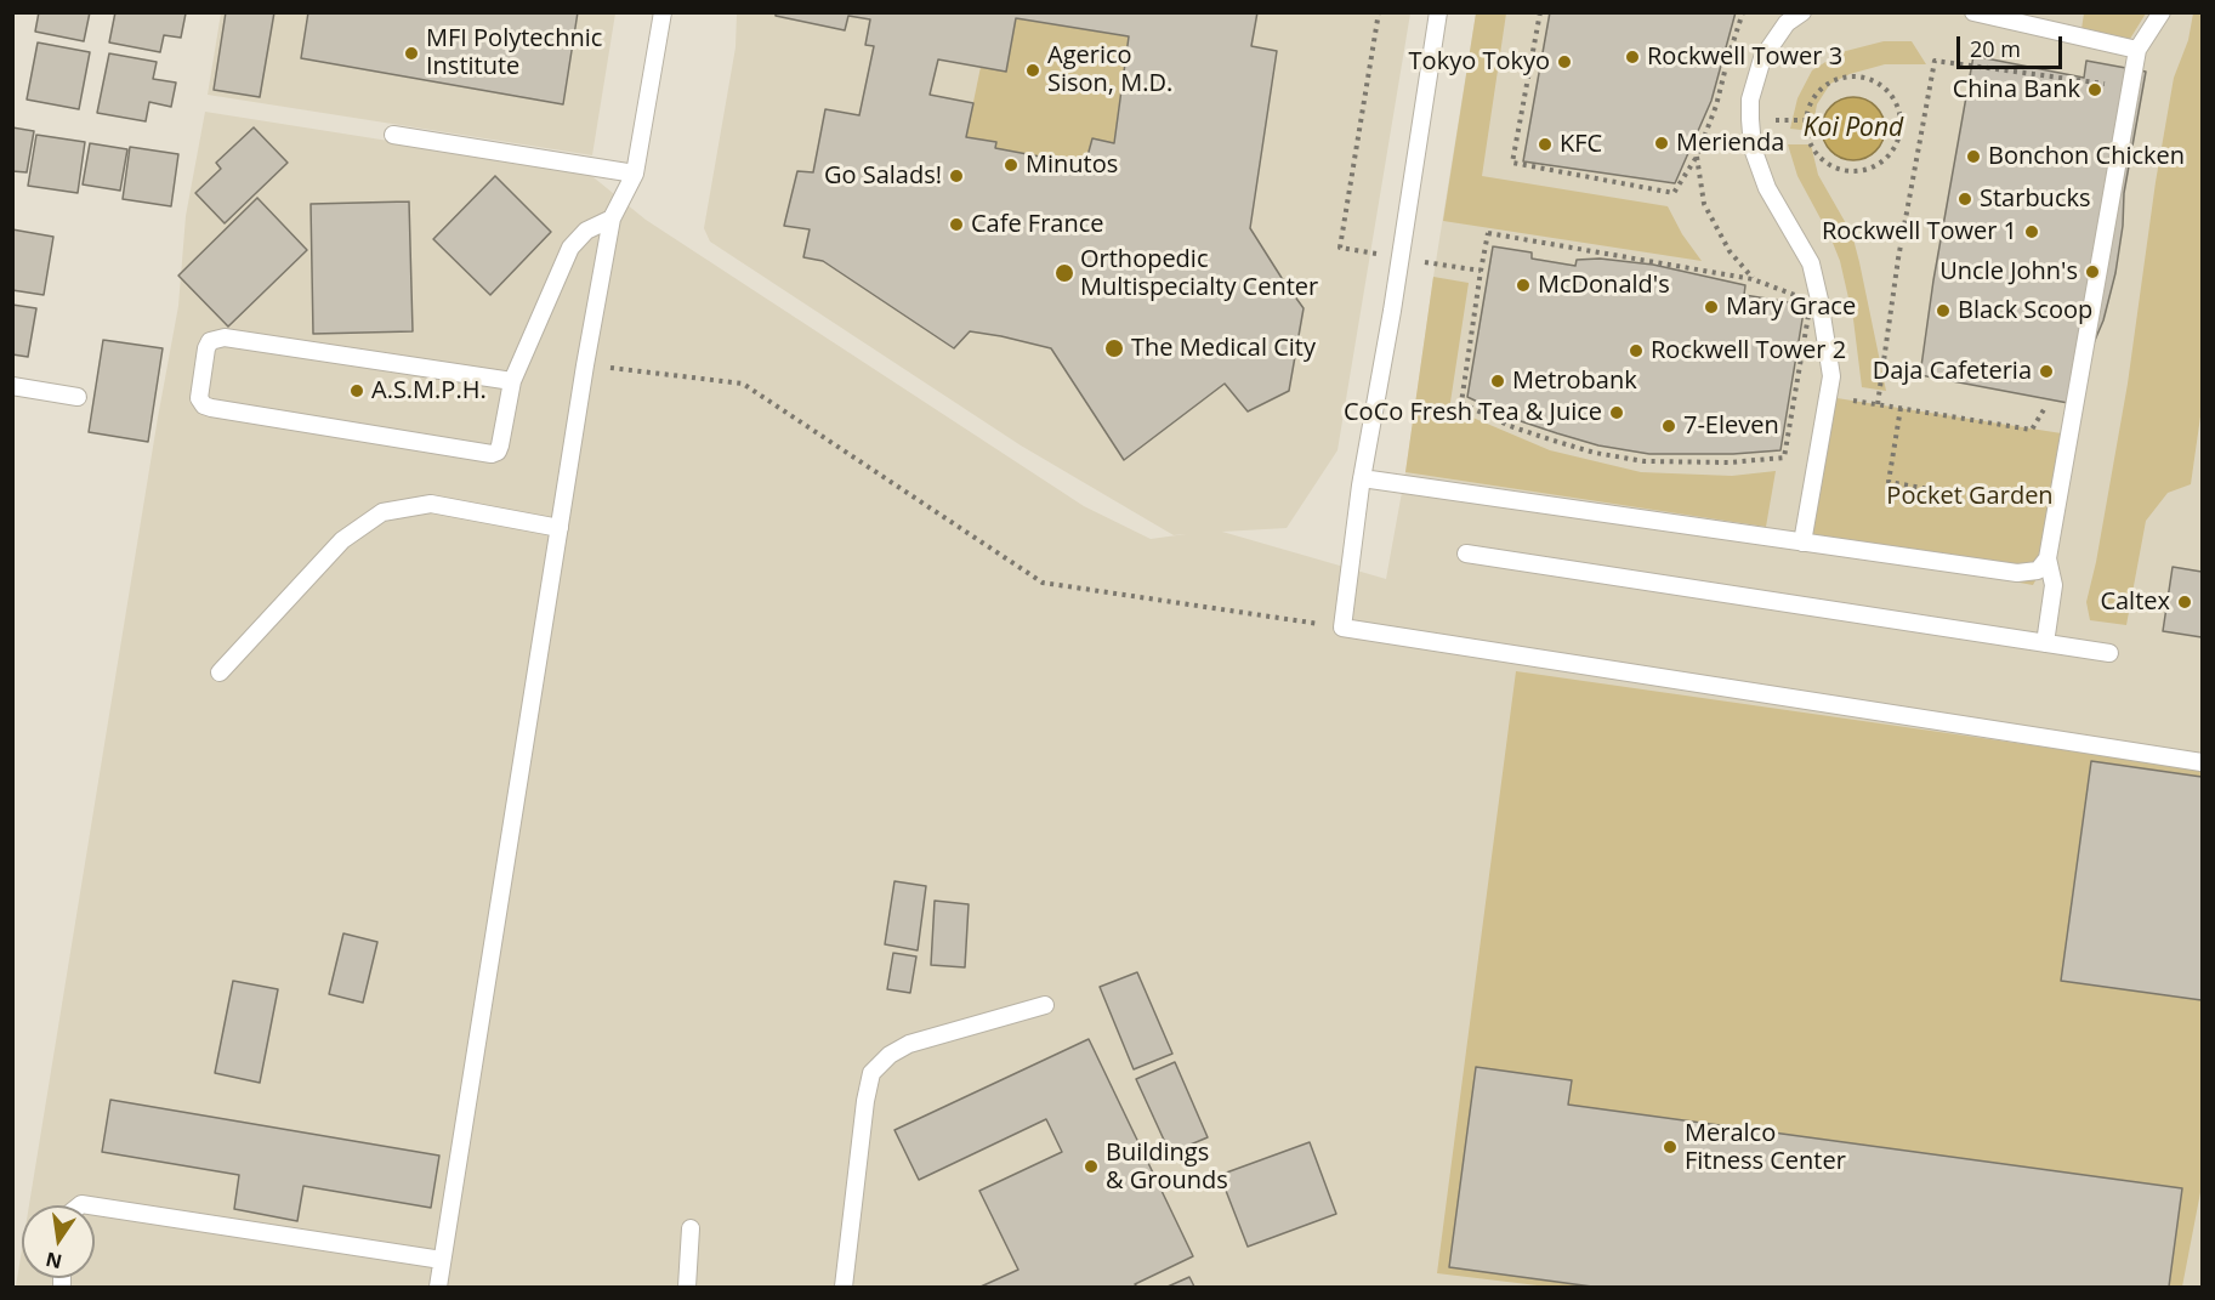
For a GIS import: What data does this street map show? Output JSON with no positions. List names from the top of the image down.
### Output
{
  "water": ["Koi Pond"],
  "parks": ["Pocket Garden"],
  "places": [
    "MFI Polytechnic Institute",
    "Rockwell Tower 3",
    "Tokyo Tokyo",
    "Agerico Sison, M.D.",
    "China Bank",
    "Merienda",
    "KFC",
    "Bonchon Chicken",
    "Minutos",
    "Go Salads!",
    "Starbucks",
    "Cafe France",
    "Rockwell Tower 1",
    "Uncle John's",
    "Orthopedic Multispecialty Center",
    "McDonald's",
    "Mary Grace",
    "Black Scoop",
    "The Medical City",
    "Rockwell Tower 2",
    "Daja Cafeteria",
    "Metrobank",
    "A.S.M.P.H.",
    "CoCo Fresh Tea & Juice",
    "7-Eleven",
    "Caltex",
    "Meralco Fitness Center",
    "Buildings & Grounds"
  ],
  "scale_bar": "20 m",
  "north": "bottom"
}
